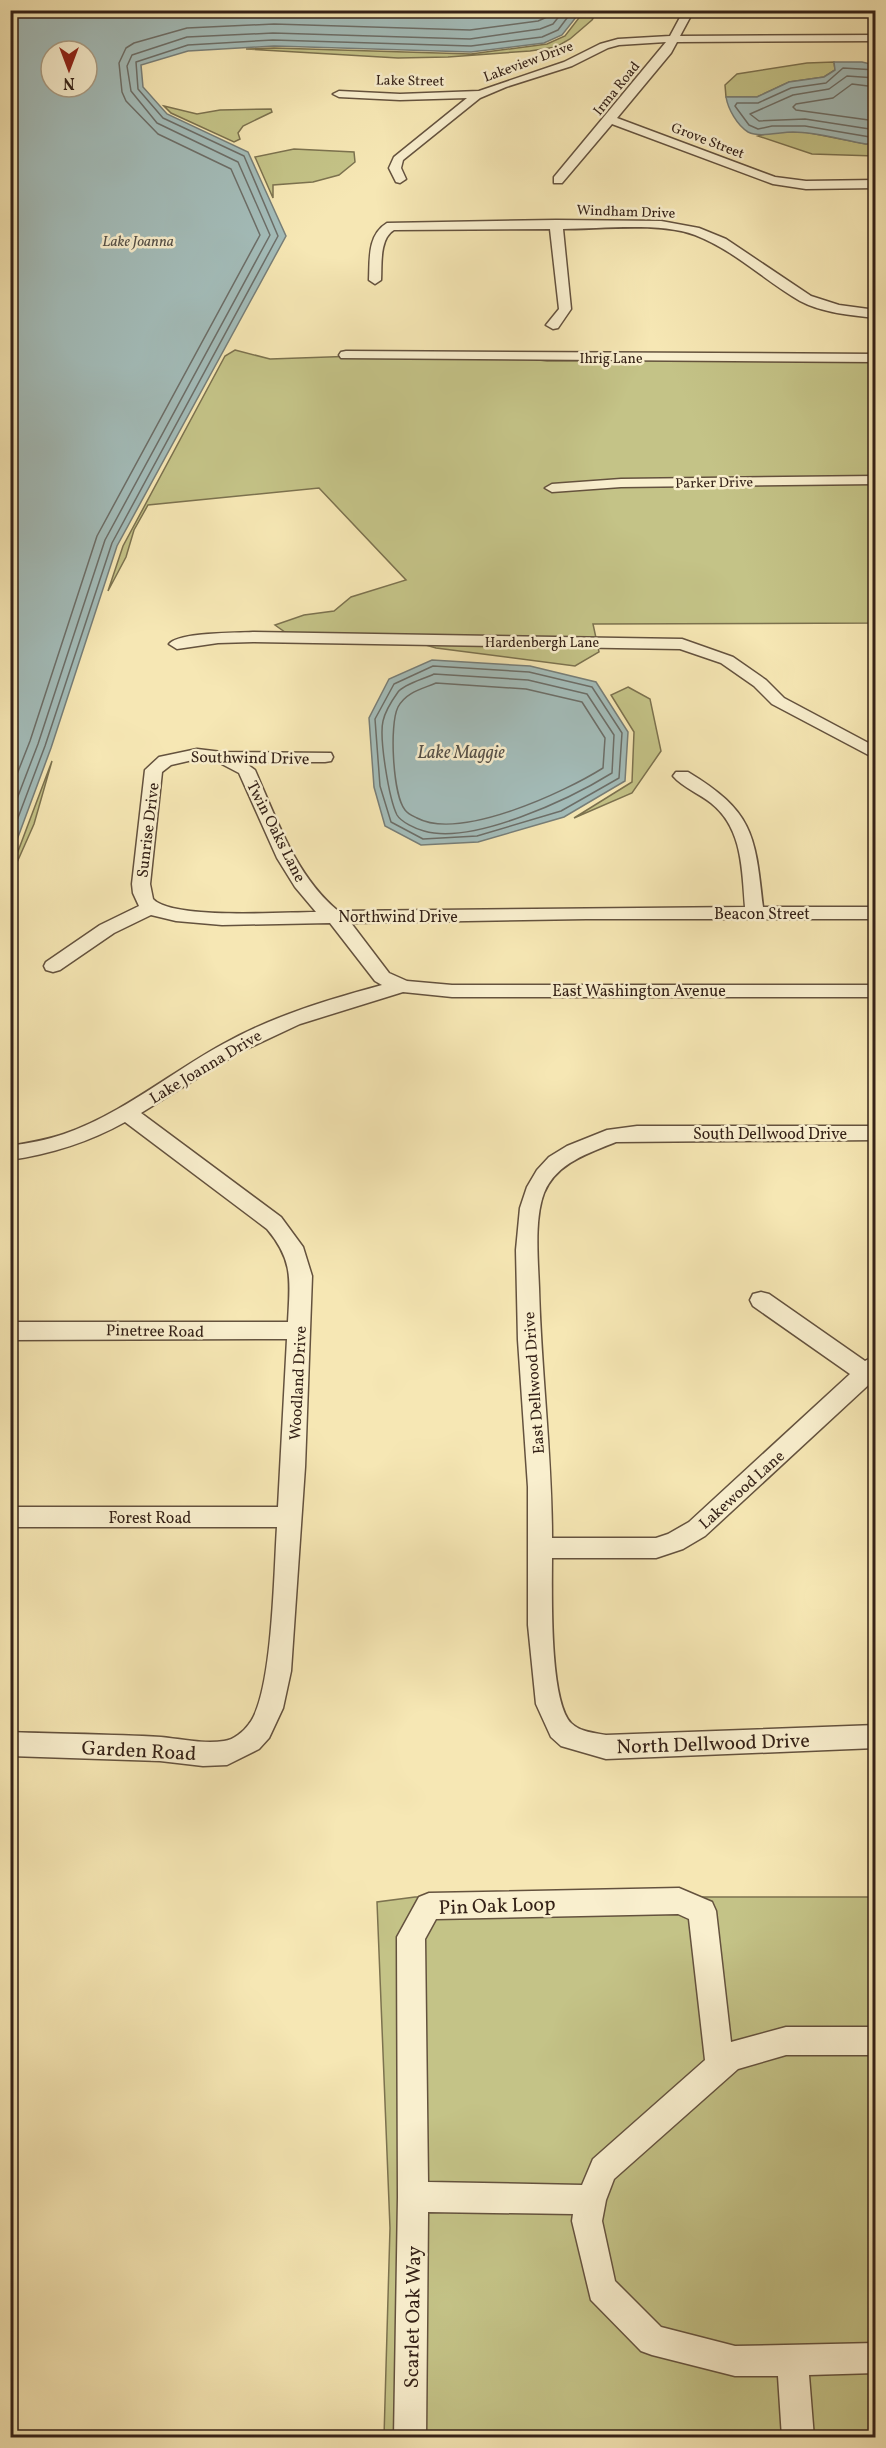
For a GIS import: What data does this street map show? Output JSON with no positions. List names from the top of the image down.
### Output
{
  "streets": {
    "street": [
      "Lakeview Drive",
      "Lake Street",
      "Irma Road",
      "Grove Street",
      "Windham Drive",
      "Ihrig Lane",
      "Parker Drive",
      "Hardenbergh Lane",
      "Southwind Drive",
      "Sunrise Drive",
      "Twin Oaks Lane",
      "Beacon Street",
      "Northwind Drive",
      "East Washington Avenue",
      "Lake Joanna Drive",
      "South Dellwood Drive",
      "Pinetree Road",
      "Woodland Drive",
      "East Dellwood Drive",
      "Lakewood Lane",
      "Forest Road",
      "North Dellwood Drive",
      "Garden Road",
      "Pin Oak Loop",
      "Scarlet Oak Way"
    ]
  },
  "crossings": [
    ["Lakeview Drive", "Lake Street"],
    ["Lakeview Drive", "Irma Road"],
    ["Irma Road", "Grove Street"],
    ["Southwind Drive", "Sunrise Drive"],
    ["Southwind Drive", "Twin Oaks Lane"],
    ["Sunrise Drive", "Northwind Drive"],
    ["Twin Oaks Lane", "Northwind Drive"],
    ["Twin Oaks Lane", "East Washington Avenue"],
    ["Twin Oaks Lane", "Lake Joanna Drive"],
    ["Beacon Street", "Northwind Drive"],
    ["East Washington Avenue", "Lake Joanna Drive"],
    ["Lake Joanna Drive", "Woodland Drive"],
    ["South Dellwood Drive", "East Dellwood Drive"],
    ["Pinetree Road", "Woodland Drive"],
    ["Woodland Drive", "Forest Road"],
    ["Woodland Drive", "Garden Road"],
    ["East Dellwood Drive", "Lakewood Lane"],
    ["East Dellwood Drive", "North Dellwood Drive"],
    ["Pin Oak Loop", "Scarlet Oak Way"]
  ],
  "water": ["Lake Joanna", "Lake Maggie"],
  "north": "bottom"
}
